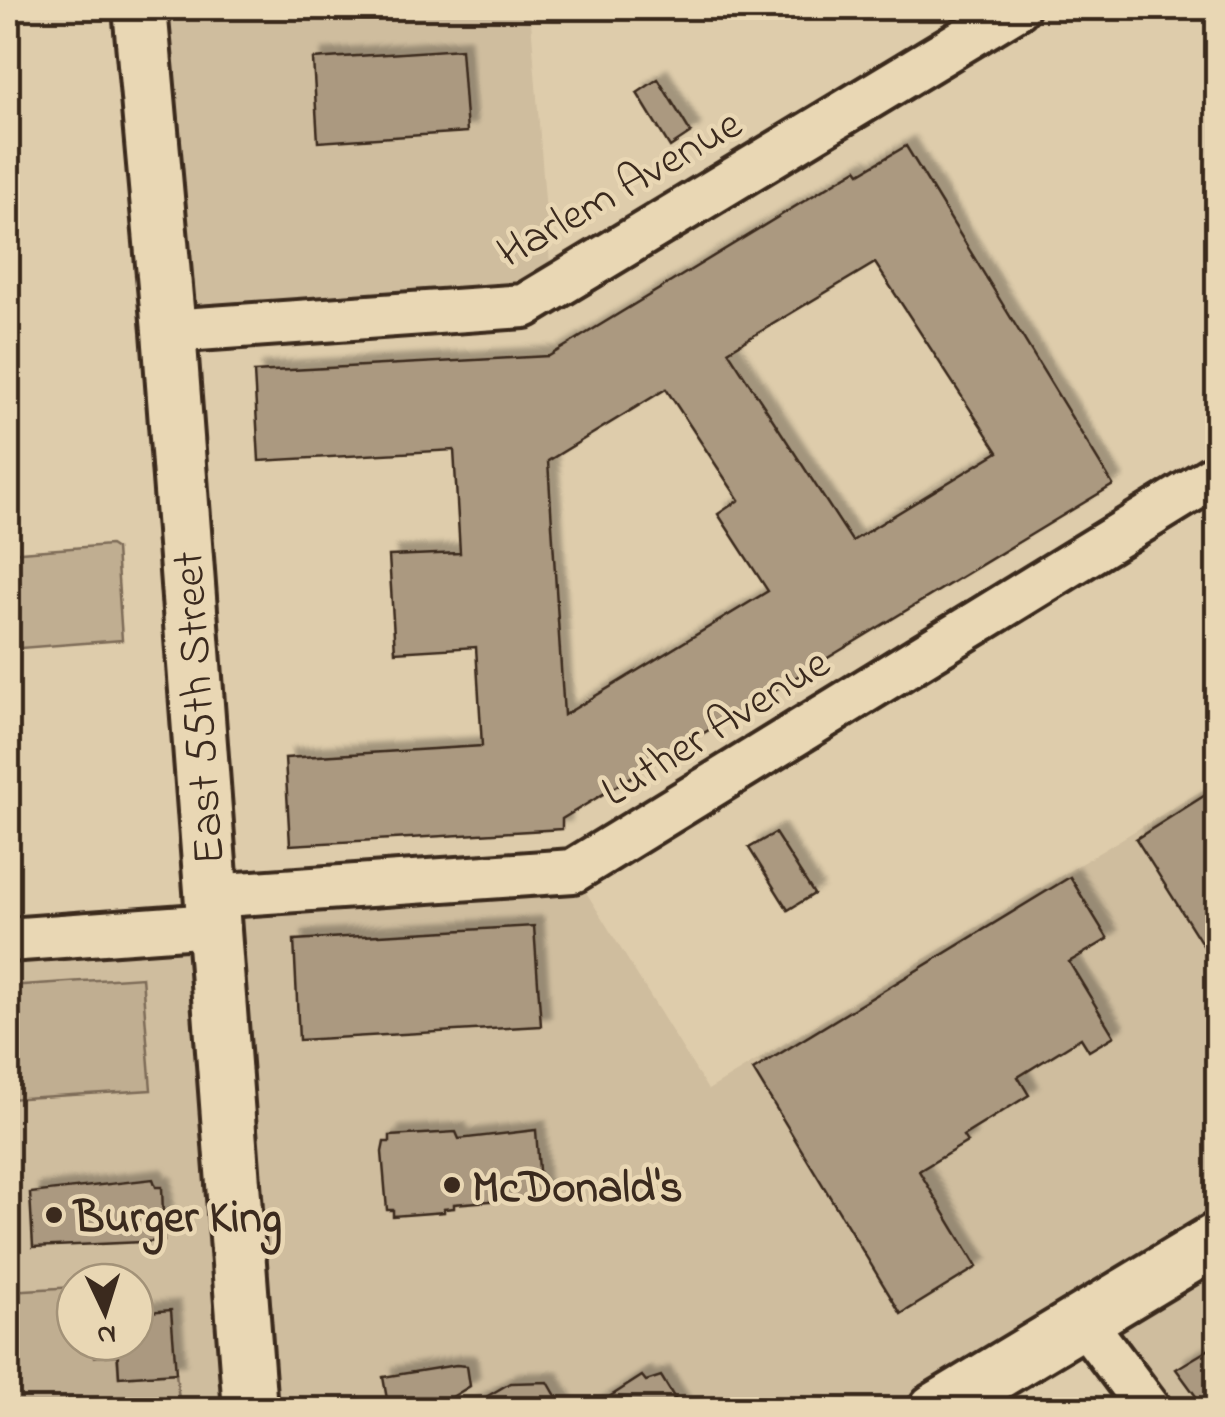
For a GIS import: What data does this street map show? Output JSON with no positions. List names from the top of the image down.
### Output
{
  "streets": {
    "main road": ["East 55th Street"],
    "street": ["Harlem Avenue", "Luther Avenue"]
  },
  "crossings": [
    ["Harlem Avenue", "East 55th Street"],
    ["East 55th Street", "Luther Avenue"]
  ],
  "places": ["McDonald's", "Burger King"],
  "north": "bottom"
}
